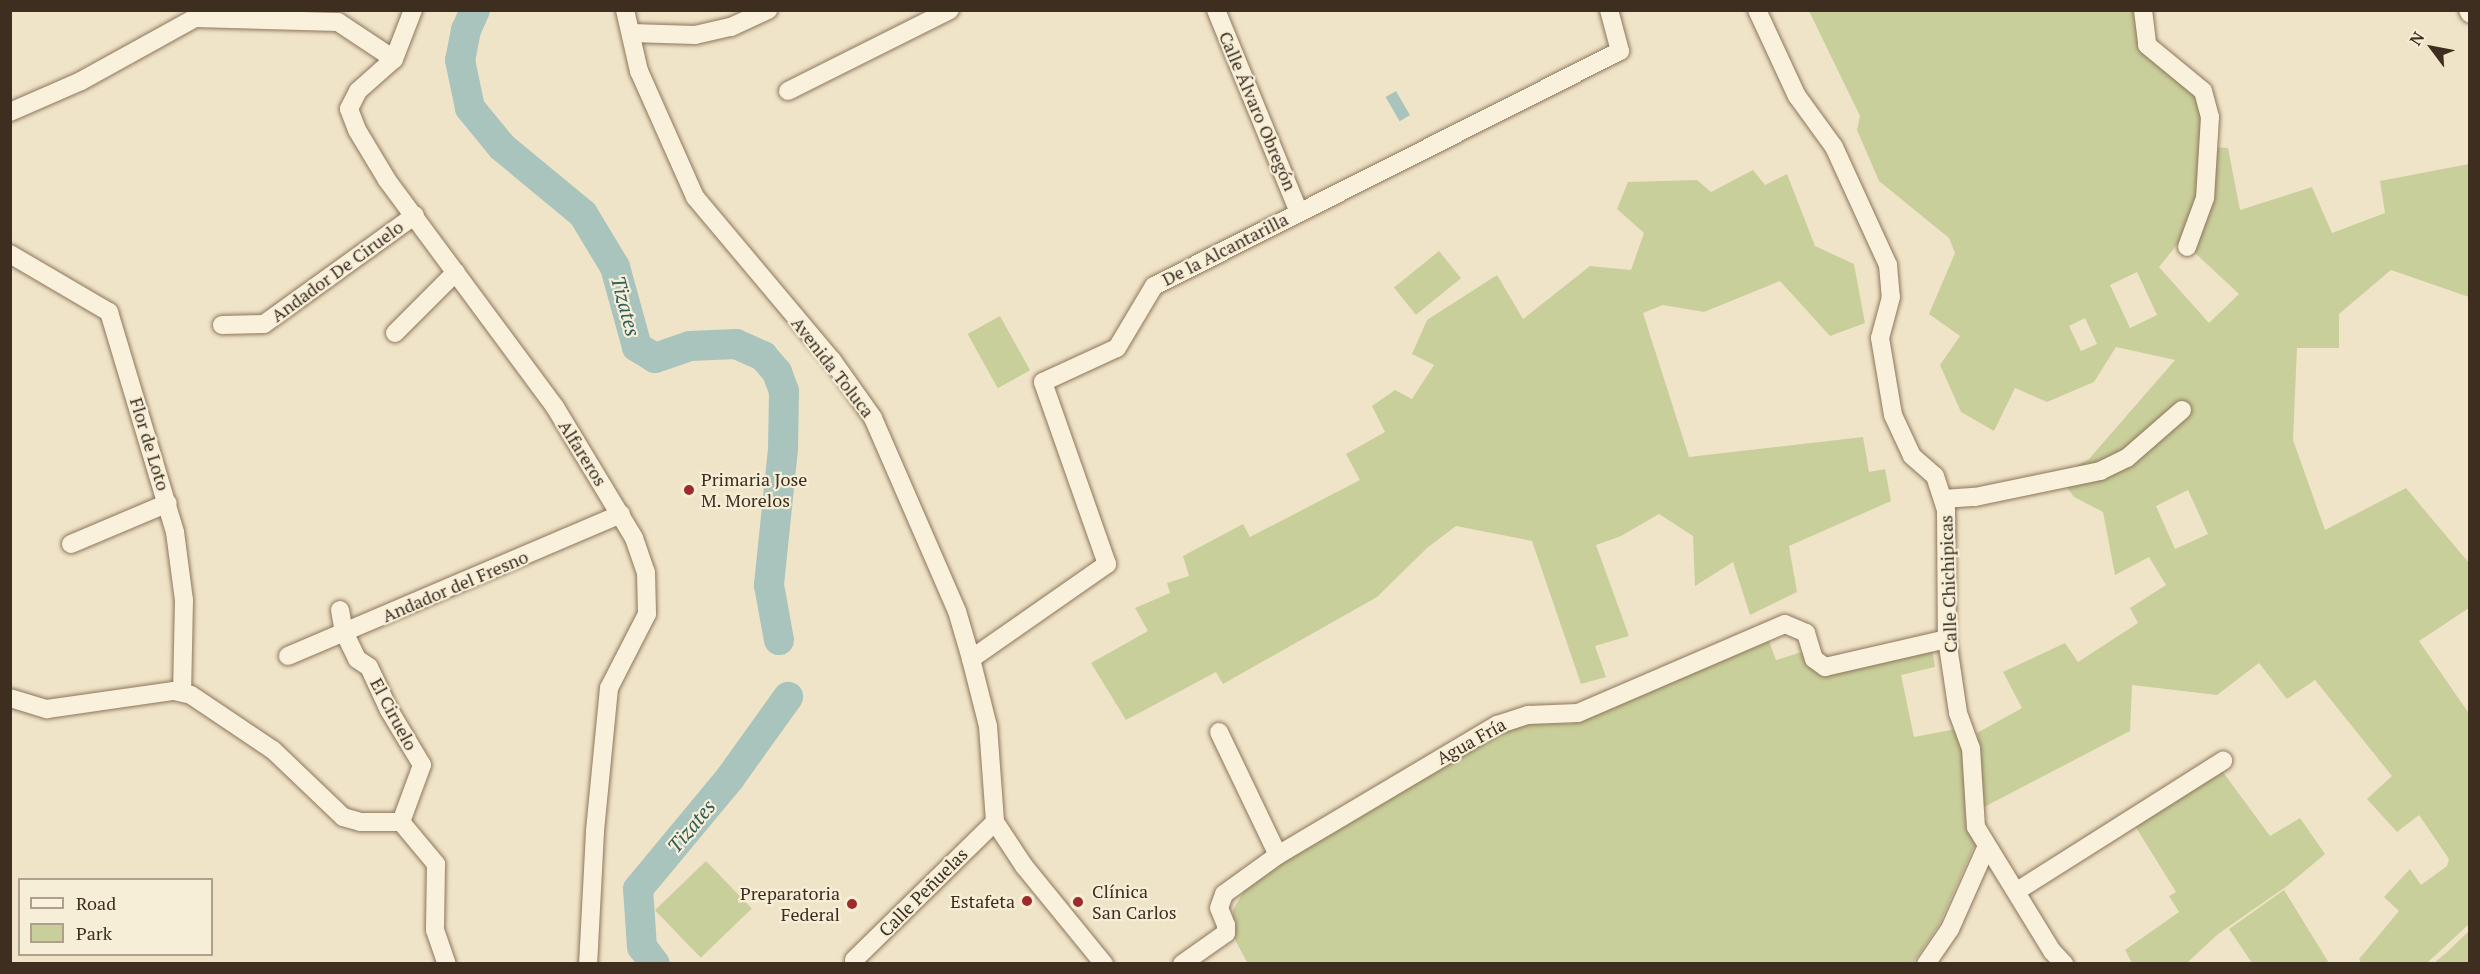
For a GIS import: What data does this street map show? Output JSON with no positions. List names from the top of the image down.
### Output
{
  "streets": {
    "street": [
      "Calle Álvaro Obregón",
      "De la Alcantarilla",
      "Andador De Ciruelo",
      "Avenida Toluca",
      "Flor de Loto",
      "Alfareros",
      "Calle Chichipicas",
      "Andador del Fresno",
      "El Ciruelo",
      "Agua Fría",
      "Calle Peñuelas"
    ]
  },
  "crossings": [
    ["Calle Álvaro Obregón", "De la Alcantarilla"],
    ["De la Alcantarilla", "Avenida Toluca"],
    ["Andador De Ciruelo", "Alfareros"],
    ["Avenida Toluca", "Calle Peñuelas"],
    ["Alfareros", "Andador del Fresno"],
    ["Calle Chichipicas", "Agua Fría"],
    ["Andador del Fresno", "El Ciruelo"]
  ],
  "water": ["Tizates"],
  "places": [
    "Primaria Jose M. Morelos",
    "Estafeta",
    "Clínica San Carlos",
    "Preparatoria Federal"
  ],
  "legend": ["Road", "Park"],
  "north": "top left"
}
